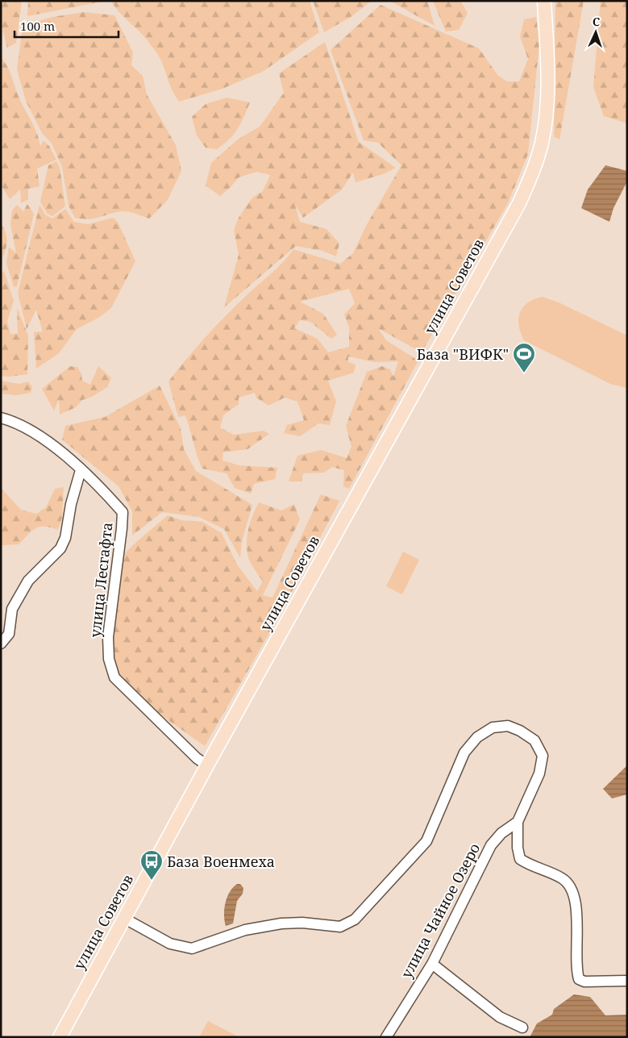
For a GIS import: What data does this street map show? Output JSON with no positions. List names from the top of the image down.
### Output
{
  "streets": {
    "main road": ["улица Советов"],
    "street": ["улица Лесгафта", "улица Чайное Озеро"]
  },
  "crossings": [
    ["улица Советов", "улица Лесгафта"]
  ],
  "places": {
    "sports": ["База \"ВИФК\""],
    "bus stop": ["База Военмеха"]
  },
  "scale_bar": "100 m",
  "north": "top"
}
